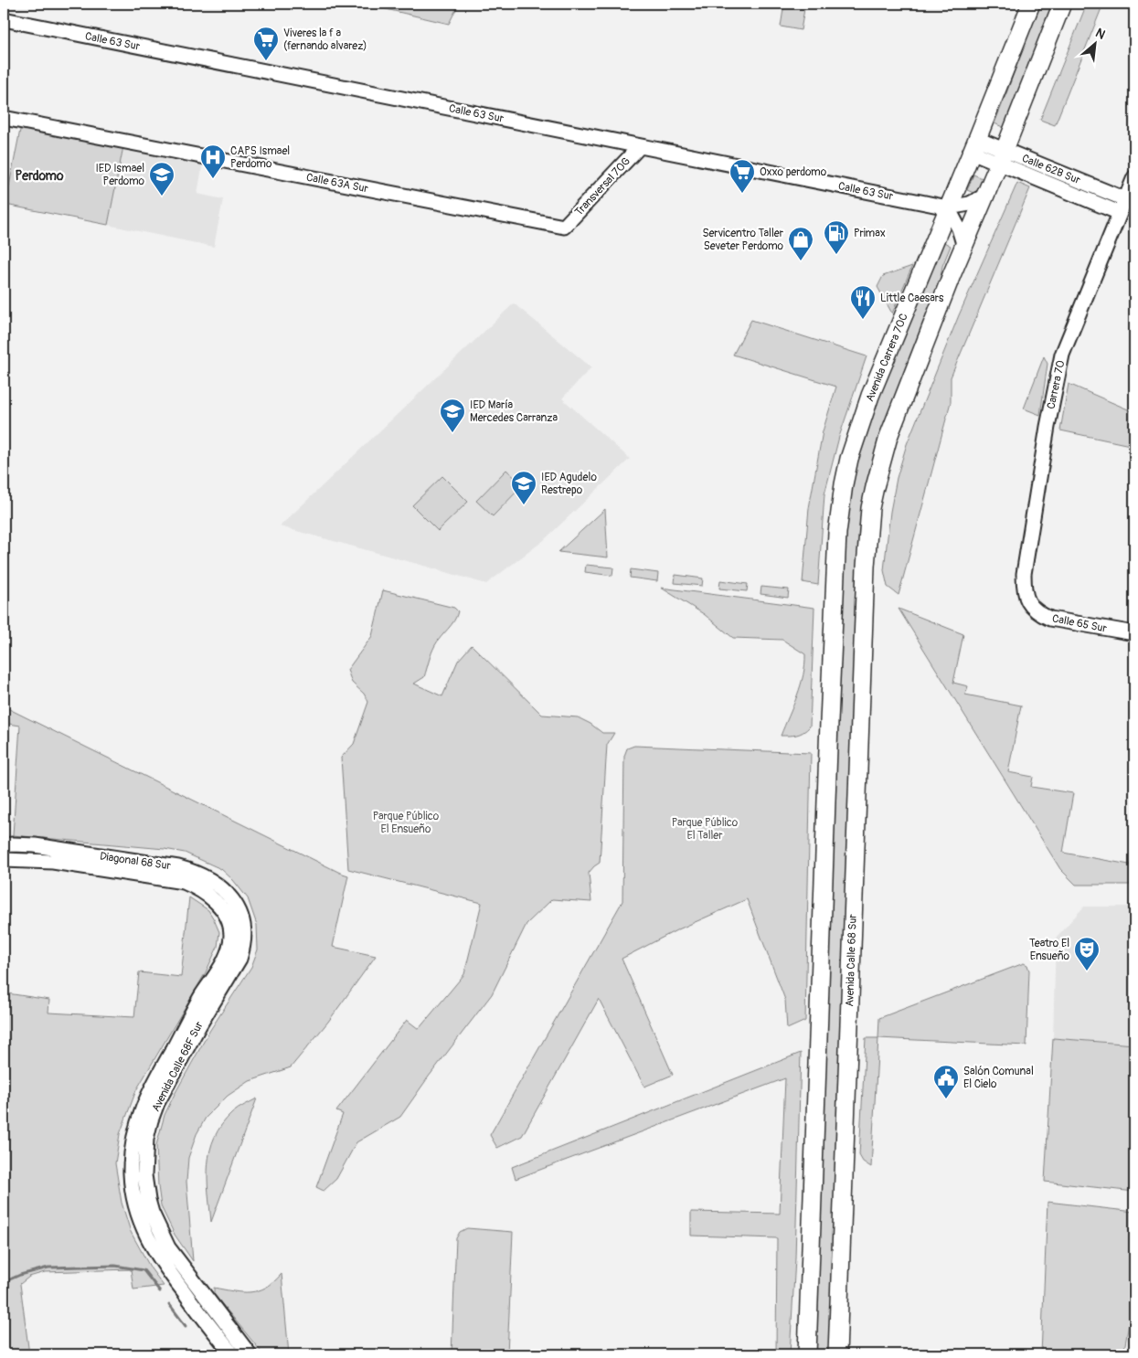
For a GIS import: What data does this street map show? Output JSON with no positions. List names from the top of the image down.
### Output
{
  "streets": {
    "main road": ["Avenida Carrera 70C", "Avenida Calle 68 Sur"],
    "street": [
      "Calle 63 Sur",
      "Calle 62B Sur",
      "Calle 63A Sur",
      "Transversal 70G",
      "Carrera 70",
      "Calle 65 Sur",
      "Diagonal 68 Sur",
      "Avenida Calle 68F Sur"
    ]
  },
  "crossings": [
    ["Calle 63 Sur", "Transversal 70G"],
    ["Calle 63 Sur", "Avenida Carrera 70C"],
    ["Calle 62B Sur", "Avenida Carrera 70C"],
    ["Calle 62B Sur", "Carrera 70"],
    ["Calle 63A Sur", "Transversal 70G"],
    ["Carrera 70", "Calle 65 Sur"],
    ["Diagonal 68 Sur", "Avenida Calle 68F Sur"]
  ],
  "districts": ["Perdomo"],
  "parks": ["Parque Público El Ensueño", "Parque Público El Taller"],
  "places": {
    "supermarket": ["Viveres la f a (fernando alvarez)", "Oxxo perdomo"],
    "hospital": ["CAPS Ismael Perdomo"],
    "school or university": ["IED Ismael Perdomo", "IED María Mercedes Carranza", "IED Agudelo Restrepo"],
    "fuel station": ["Primax"],
    "shop": ["Servicentro Taller Seveter Perdomo"],
    "restaurant": ["Little Caesars"],
    "theatre": ["Teatro El Ensueño"],
    "public building": ["Salón Comunal El Cielo"]
  },
  "north": "top right"
}
